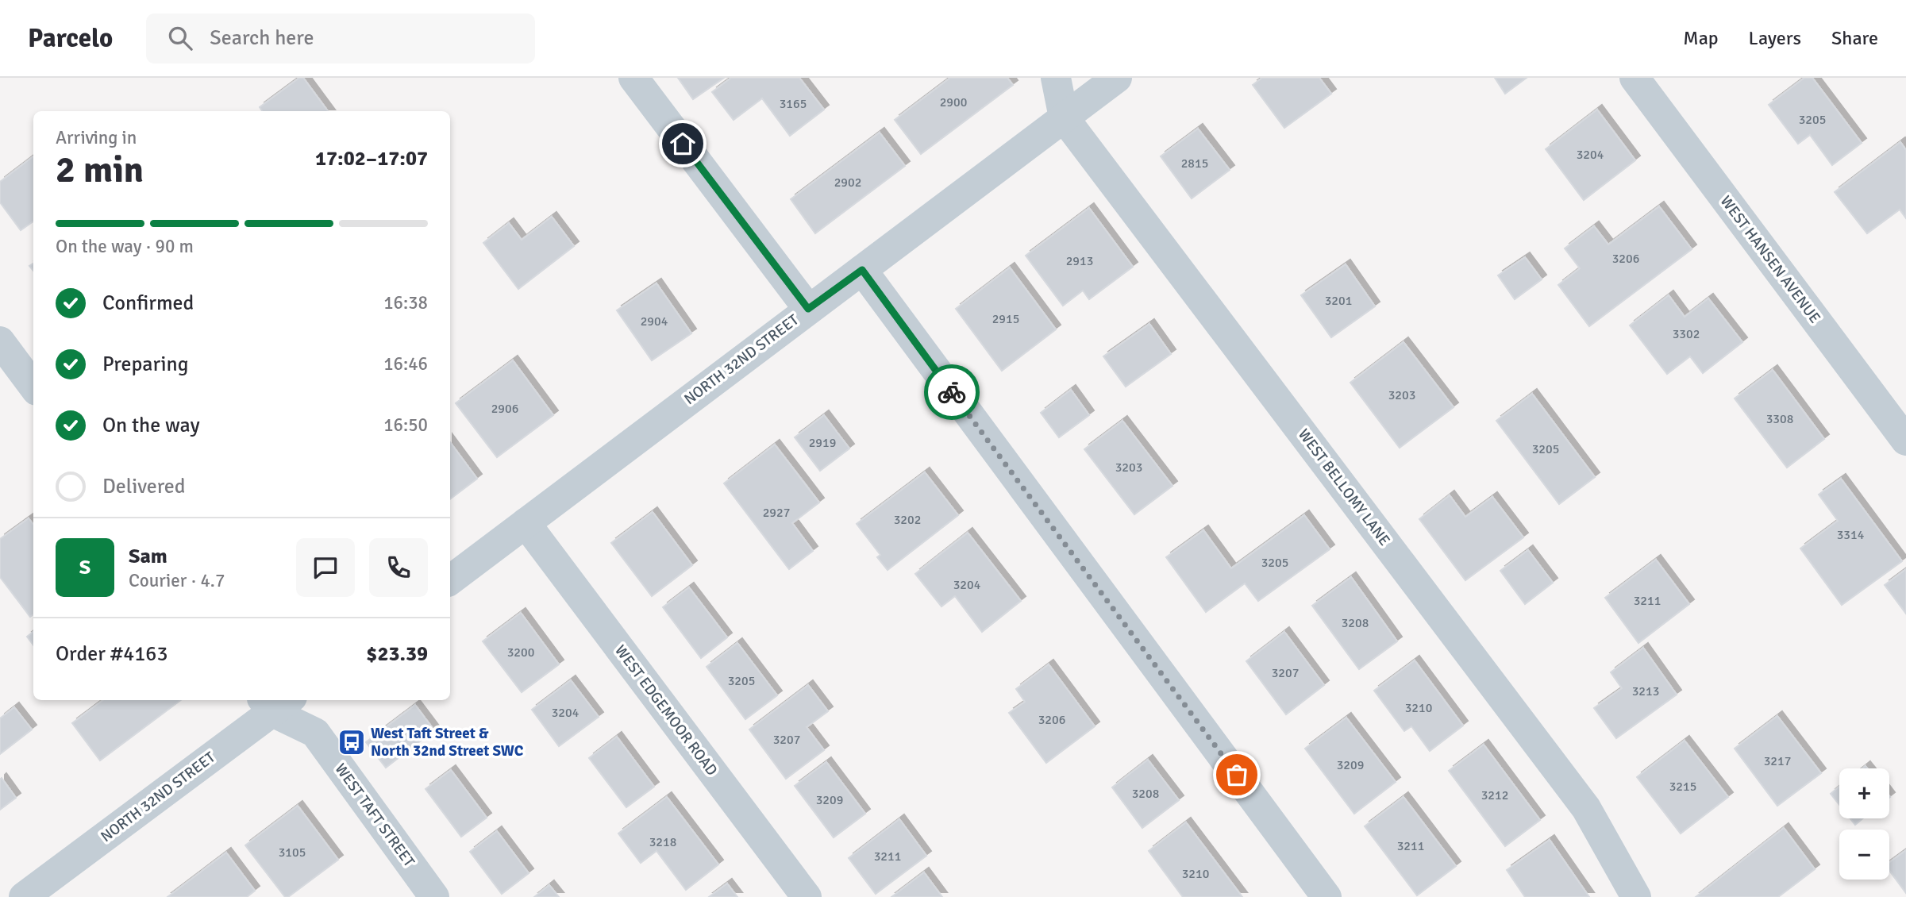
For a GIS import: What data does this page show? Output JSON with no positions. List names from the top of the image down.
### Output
{
  "streets": {
    "street": [
      "WEST HANSEN AVENUE",
      "NORTH 32ND STREET",
      "WEST BELLOMY LANE",
      "WEST EDGEMOOR ROAD",
      "WEST TAFT STREET"
    ]
  },
  "crossings": [
    ["NORTH 32ND STREET", "WEST BELLOMY LANE"],
    ["NORTH 32ND STREET", "WEST EDGEMOOR ROAD"],
    ["NORTH 32ND STREET", "WEST TAFT STREET"]
  ],
  "places": {
    "bus stop": ["West Taft Street & North 32nd Street SWC"]
  },
  "house_numbers": [
    "2900",
    "3165",
    "3205",
    "3204",
    "2815",
    "2902",
    "3206",
    "2913",
    "3201",
    "2915",
    "2904",
    "3302",
    "3203",
    "2906",
    "3308",
    "2919",
    "3205",
    "3203",
    "2927",
    "3202",
    "3314",
    "3205",
    "3204",
    "3211",
    "3208",
    "3200",
    "3207",
    "3205",
    "3213",
    "3210",
    "3204",
    "3206",
    "3207",
    "3217",
    "3209",
    "3215",
    "3208",
    "3212",
    "3209",
    "3218",
    "3211",
    "3105",
    "3211",
    "3210"
  ],
  "page": {
    "header": "Parcelo",
    "search": "Search here",
    "nav": ["Map", "Layers", "Share"],
    "heading": ["2 min", "Arriving in", "17:02–17:07"],
    "panel": [
      "Sam",
      "Courier · 4.7",
      "Order #4163",
      "$23.39"
    ],
    "bar": "On the way · 90 m",
    "list": [
      ["Confirmed", "16:38"],
      ["Preparing", "16:46"],
      ["On the way", "16:50"],
      "Delivered"
    ],
    "round": "S",
    "map_buttons": ["+", "−"]
  }
}
